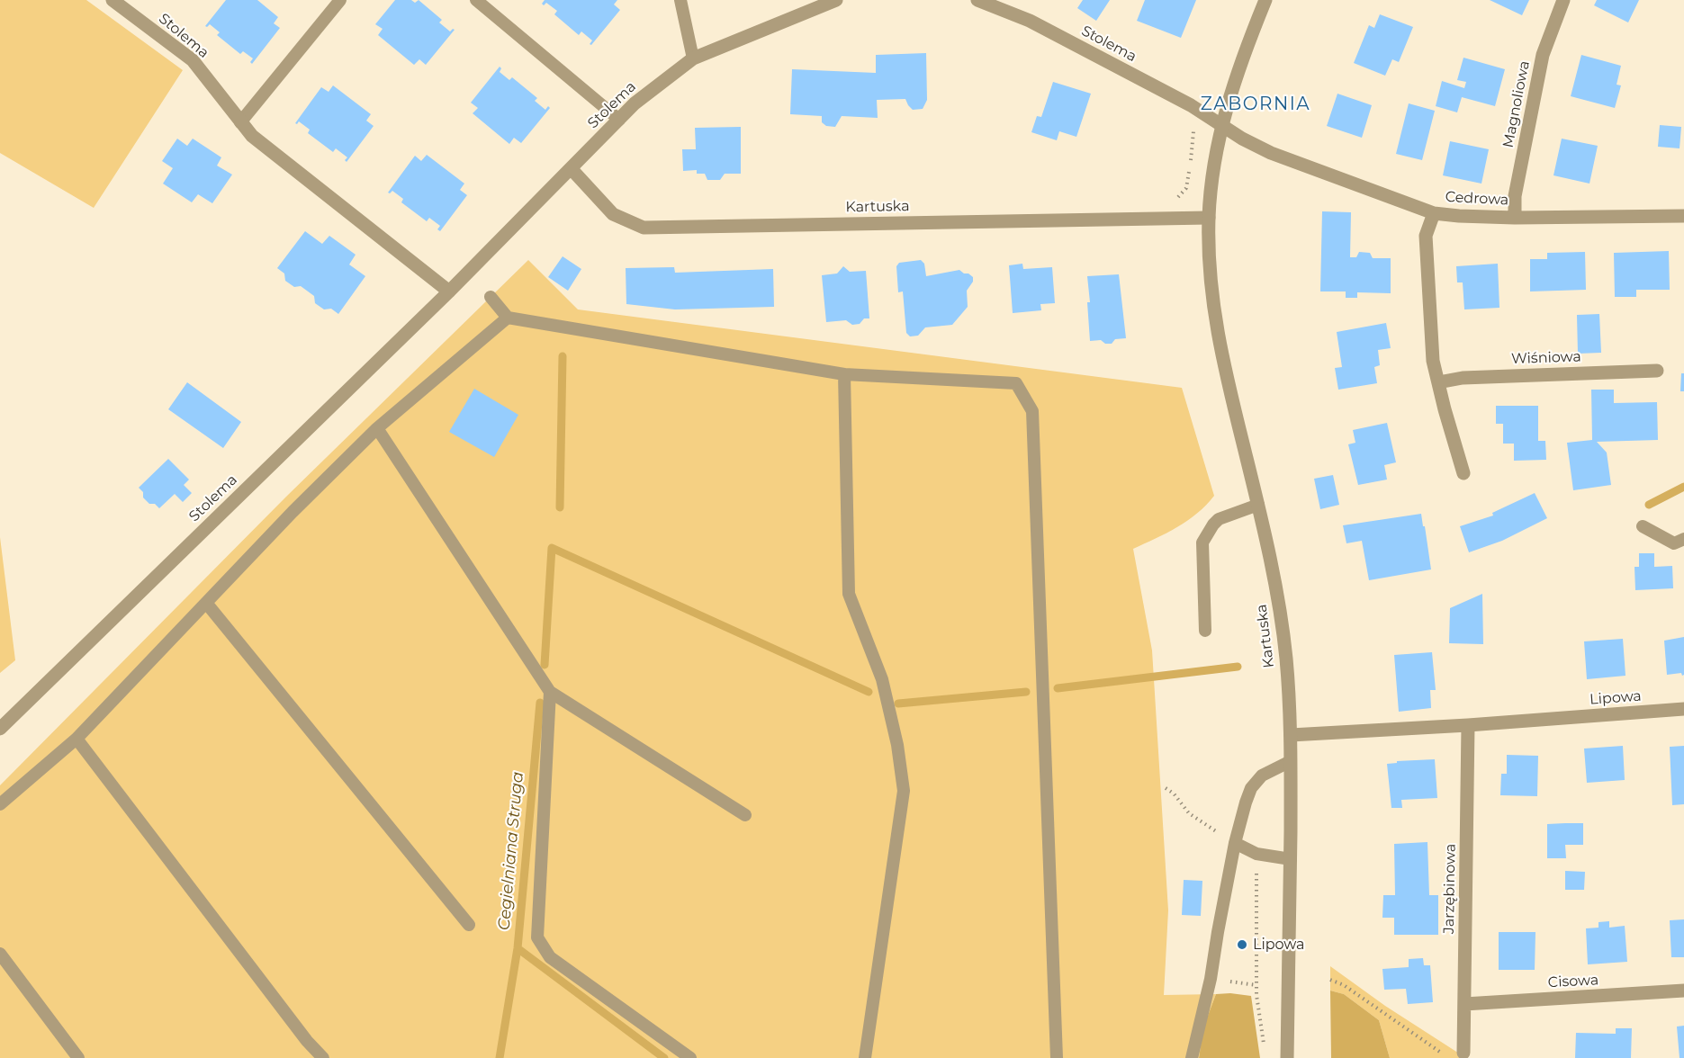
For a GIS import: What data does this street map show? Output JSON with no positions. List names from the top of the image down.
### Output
{
  "streets": {
    "street": [
      "Stolema",
      "Magnoliowa",
      "Cedrowa",
      "Kartuska",
      "Wiśniowa",
      "Lipowa",
      "Jarzębinowa",
      "Cisowa"
    ]
  },
  "crossings": [
    ["Stolema", "Cedrowa"],
    ["Stolema", "Kartuska"],
    ["Magnoliowa", "Cedrowa"],
    ["Cedrowa", "Kartuska"],
    ["Kartuska", "Lipowa"],
    ["Lipowa", "Jarzębinowa"],
    ["Jarzębinowa", "Cisowa"]
  ],
  "districts": ["ZABORNIA"],
  "water": ["Cegielniana Struga"],
  "places": ["Lipowa"]
}
